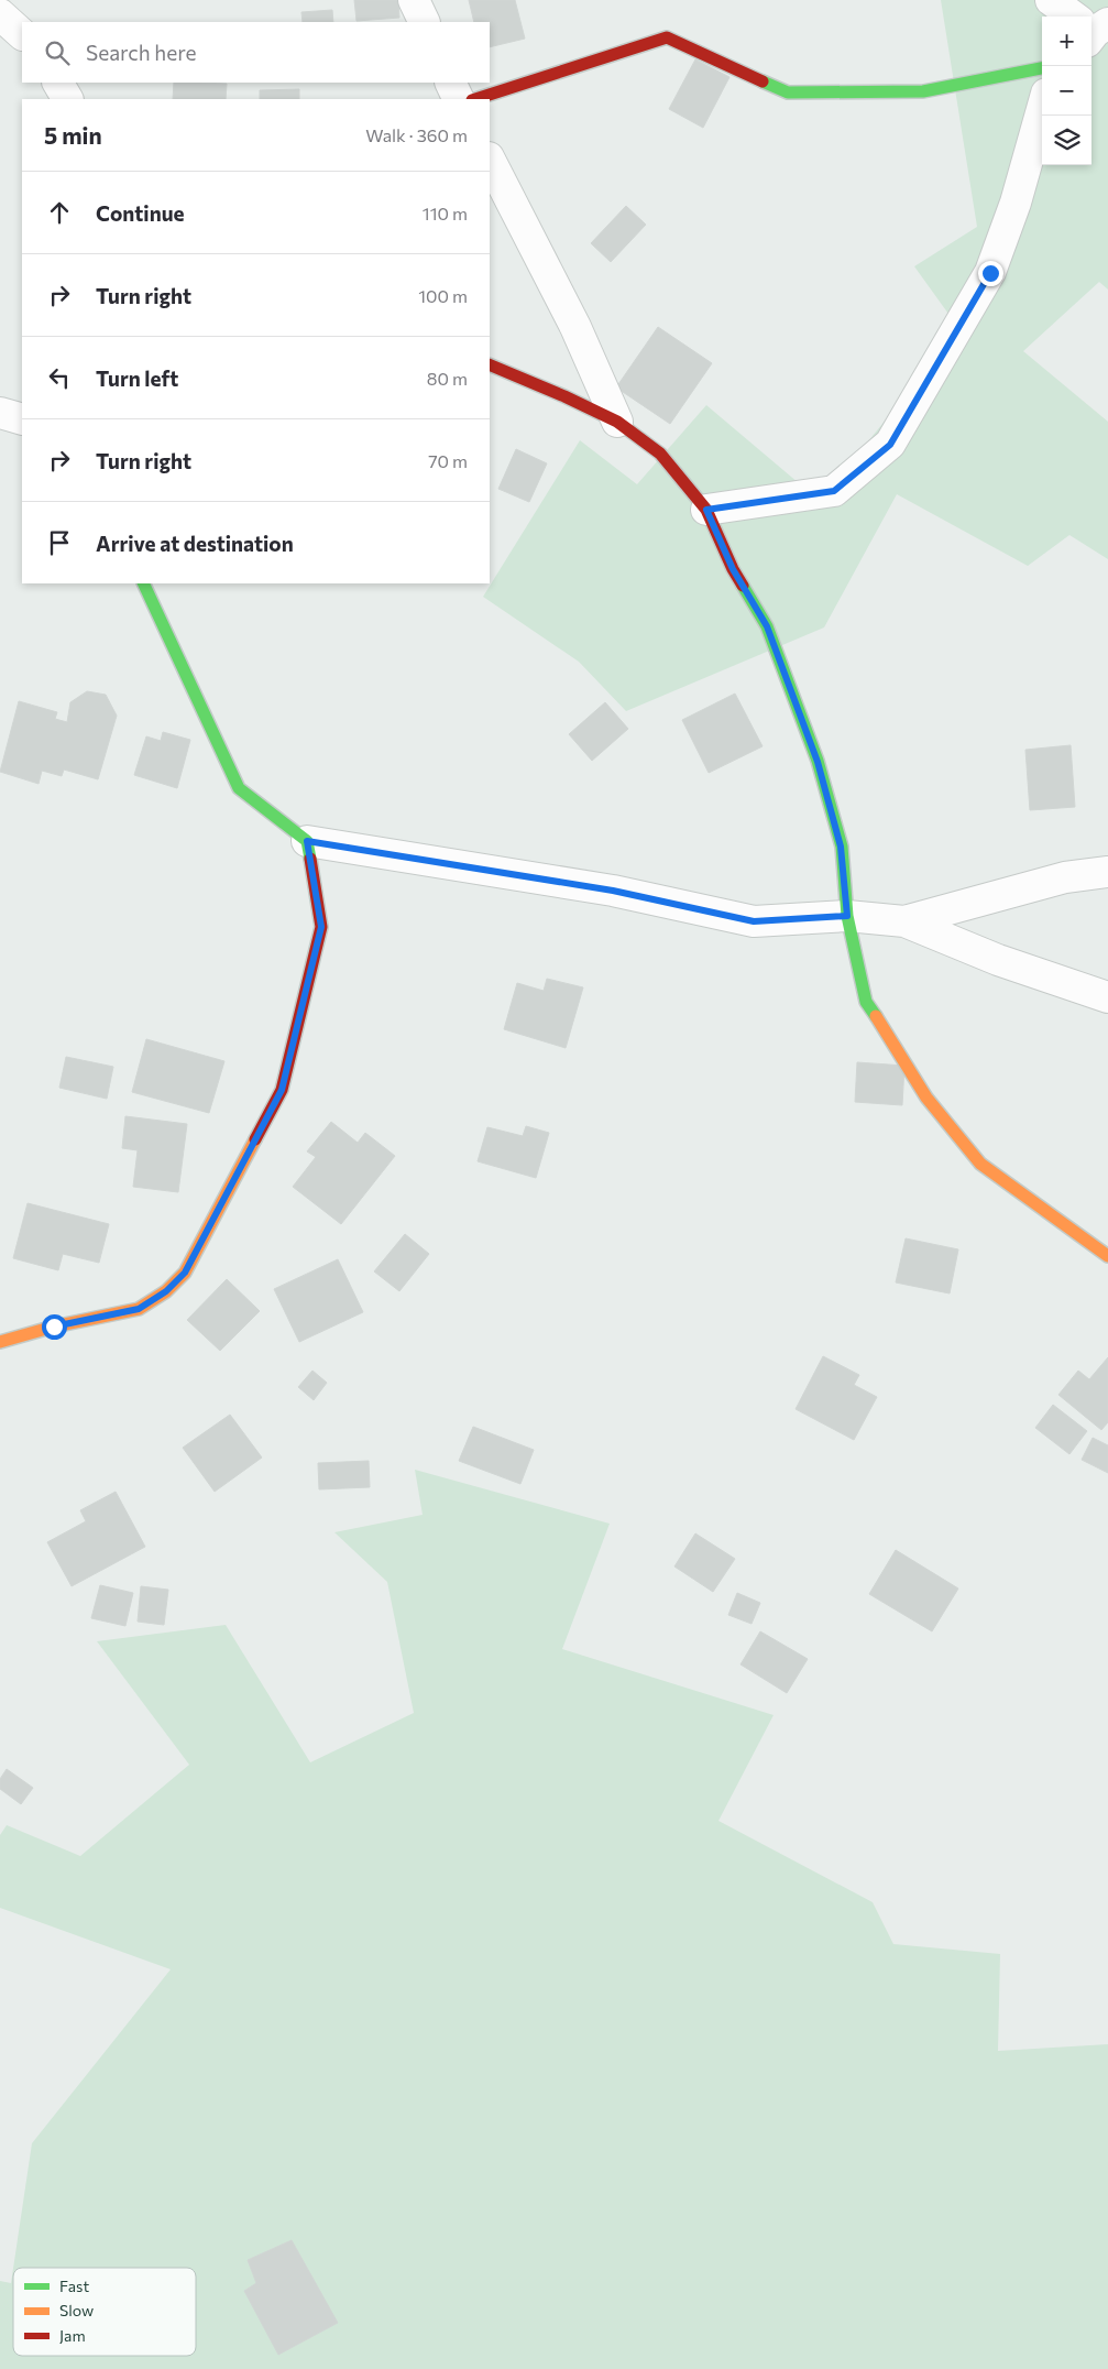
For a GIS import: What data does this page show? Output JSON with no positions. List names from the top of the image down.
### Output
{
  "legend": ["Fast", "Slow", "Jam"],
  "page": {
    "map_buttons": ["+", "−"],
    "search": "Search here",
    "heading": ["5 min", "Walk · 360 m"],
    "list": [
      ["Continue", "110 m"],
      ["Turn right", "100 m"],
      ["Turn left", "80 m"],
      ["Turn right", "70 m"],
      "Arrive at destination"
    ]
  }
}
